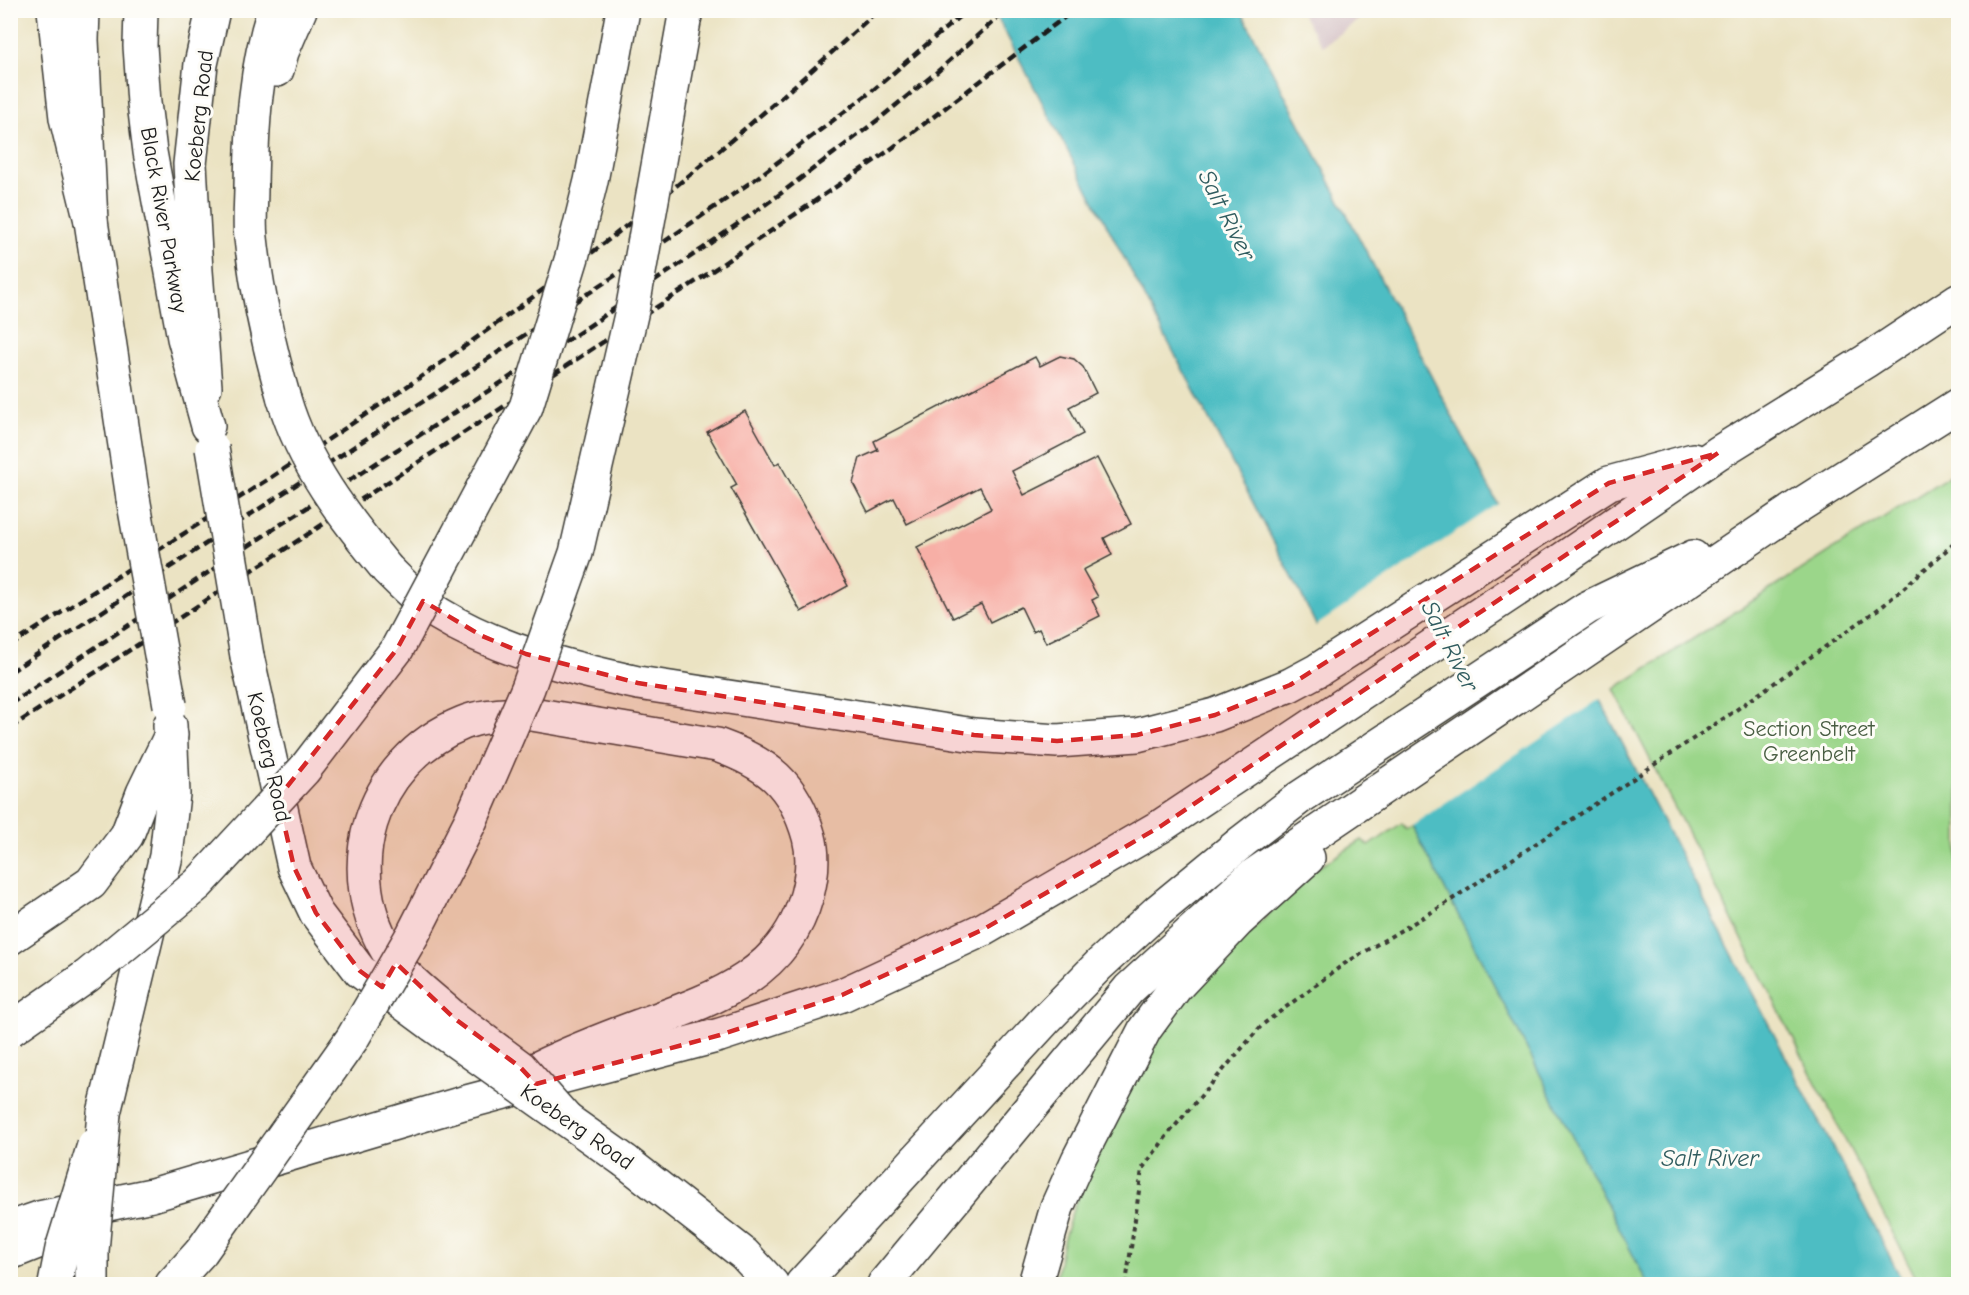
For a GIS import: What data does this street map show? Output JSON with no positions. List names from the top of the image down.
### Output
{
  "streets": {
    "main road": ["Koeberg Road", "Black River Parkway"]
  },
  "crossings": [
    ["Koeberg Road", "Black River Parkway"]
  ],
  "water": ["Salt River"],
  "parks": ["Section Street Greenbelt"]
}
